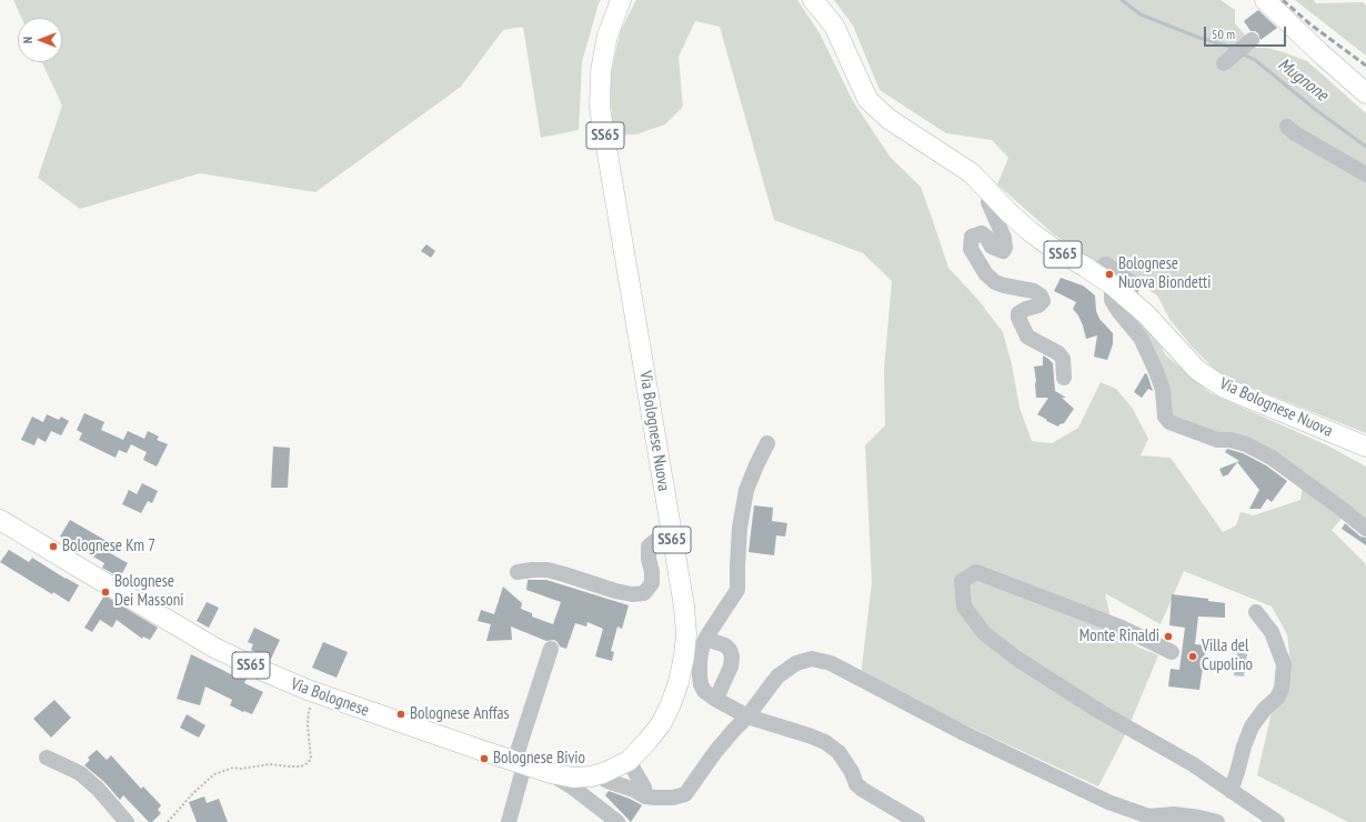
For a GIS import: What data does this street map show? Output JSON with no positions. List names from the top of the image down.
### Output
{
  "streets": {
    "main road": ["SS65", "Via Bolognese Nuova", "Via Bolognese"]
  },
  "crossings": [
    ["Via Bolognese Nuova", "Via Bolognese"]
  ],
  "water": ["Mugnone"],
  "places": [
    "Bolognese Nuova Biondetti",
    "Bolognese Km 7",
    "Bolognese Dei Massoni",
    "Monte Rinaldi",
    "Villa del Cupolino",
    "Bolognese Anffas",
    "Bolognese Bivio"
  ],
  "scale_bar": "50 m",
  "north": "left"
}
